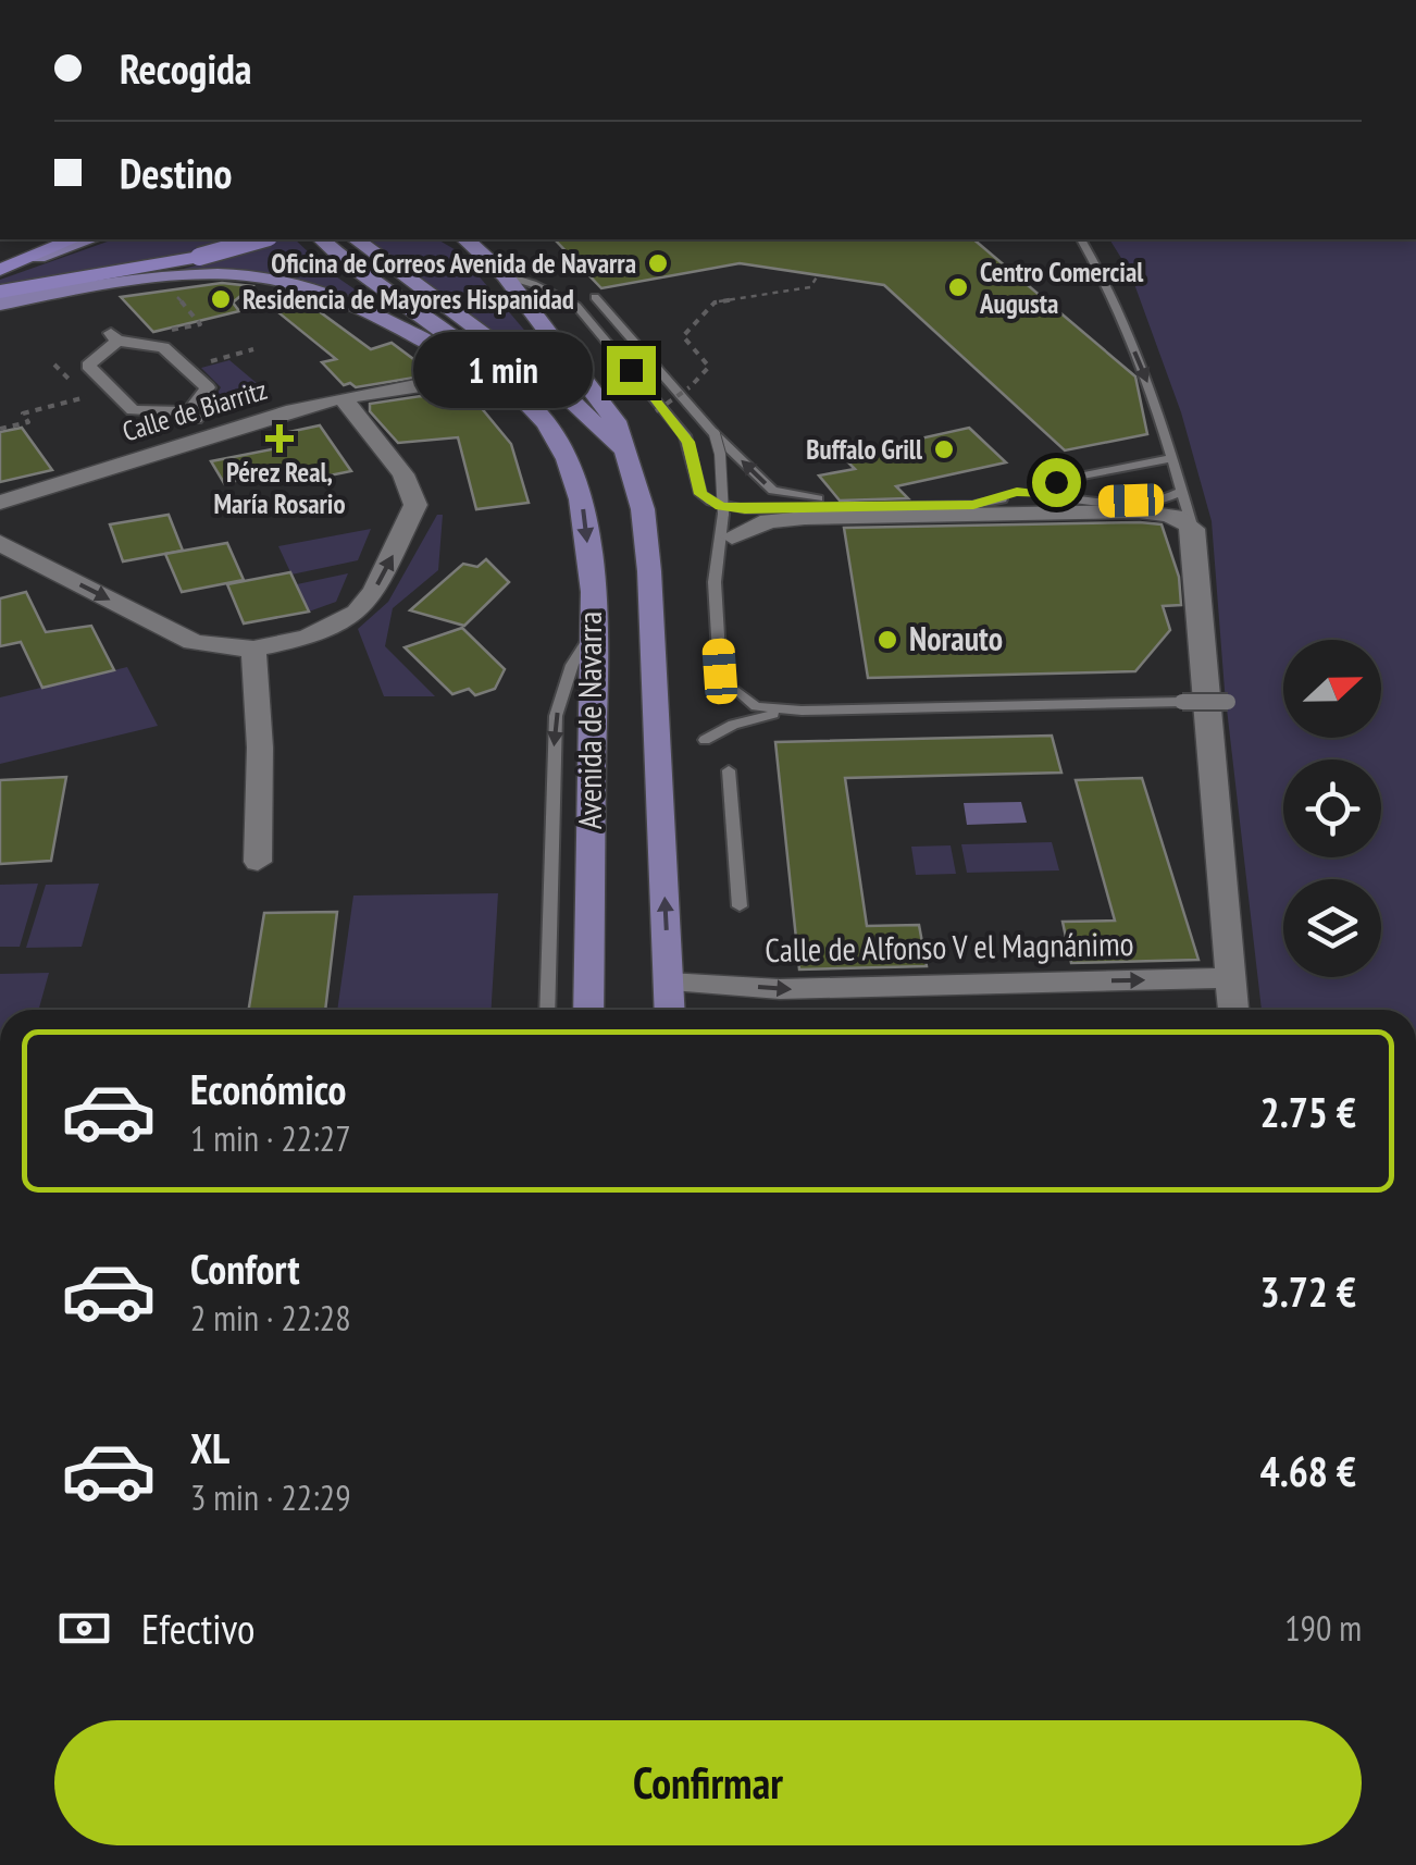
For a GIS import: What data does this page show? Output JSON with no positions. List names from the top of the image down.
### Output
{
  "streets": {
    "main road": ["Avenida de Navarra"],
    "street": ["Calle de Biarritz", "Calle de Alfonso V el Magnánimo"]
  },
  "crossings": [
    ["Avenida de Navarra", "Calle de Alfonso V el Magnánimo"]
  ],
  "one_way": ["Calle de Alfonso V el Magnánimo"],
  "places": {
    "other": [
      "Oficina de Correos Avenida de Navarra",
      "Centro Comercial Augusta",
      "Residencia de Mayores Hispanidad",
      "Buffalo Grill",
      "Norauto"
    ],
    "health": ["Pérez Real, María Rosario"]
  },
  "north": "right",
  "page": {
    "banner": ["Recogida", "Destino"],
    "bubble": "1 min",
    "list": [
      {
        "name": "Económico",
        "note": "1 min · 22:27",
        "value": "2.75 €"
      },
      {
        "name": "Confort",
        "note": "2 min · 22:28",
        "value": "3.72 €"
      },
      {
        "name": "XL",
        "note": "3 min · 22:29",
        "value": "4.68 €"
      }
    ],
    "pay": ["Efectivo", "190 m"],
    "buttons": "Confirmar"
  }
}
